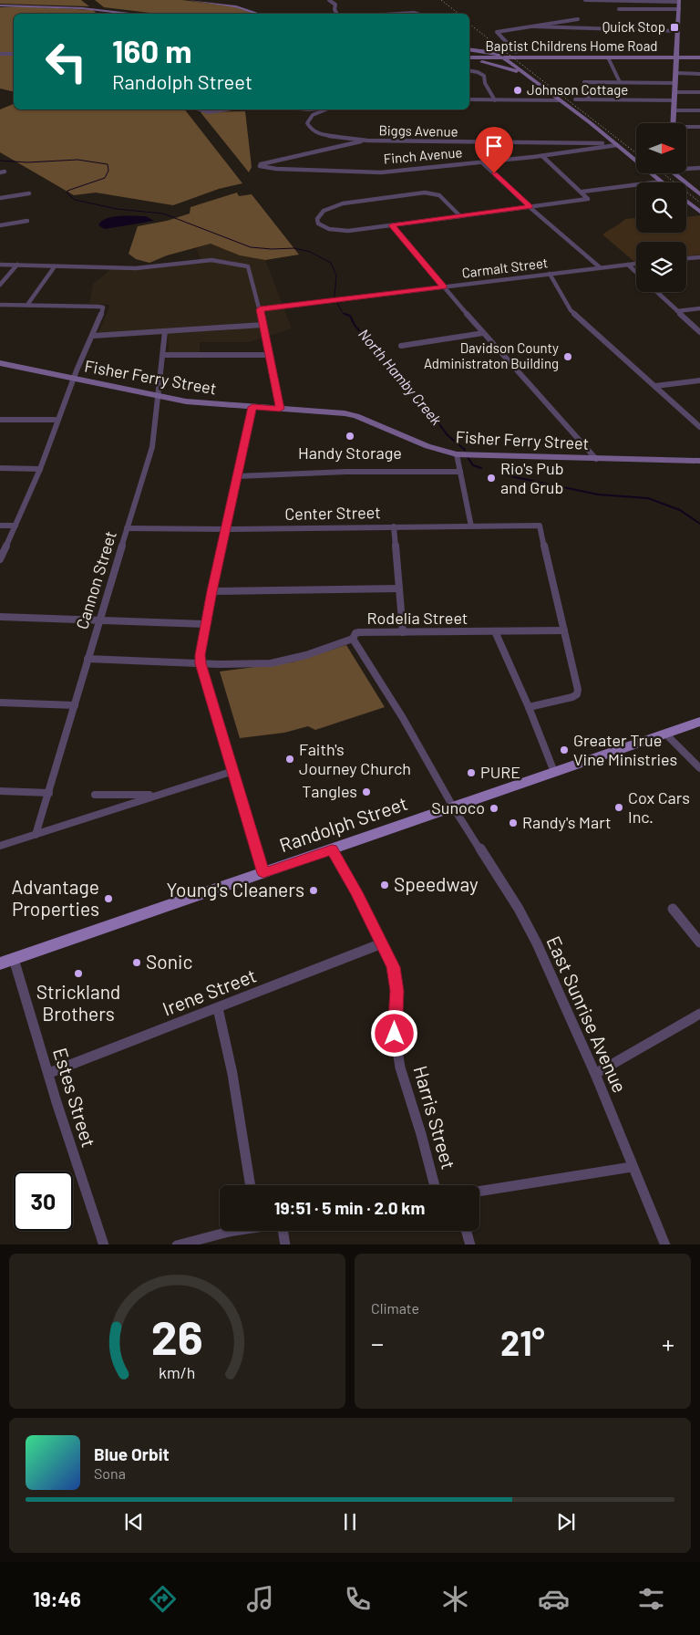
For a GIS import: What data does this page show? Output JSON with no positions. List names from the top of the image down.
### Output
{
  "streets": {
    "main road": ["Randolph Street"],
    "street": [
      "Baptist Childrens Home Road",
      "Biggs Avenue",
      "Finch Avenue",
      "Carmalt Street",
      "Fisher Ferry Street",
      "Center Street",
      "Cannon Street",
      "Rodelia Street",
      "Irene Street",
      "East Sunrise Avenue",
      "Estes Street",
      "Harris Street"
    ]
  },
  "crossings": [
    ["Biggs Avenue", "Finch Avenue"],
    ["Fisher Ferry Street", "Cannon Street"],
    ["Center Street", "Cannon Street"],
    ["Center Street", "Rodelia Street"],
    ["Cannon Street", "Rodelia Street"],
    ["Rodelia Street", "East Sunrise Avenue"],
    ["Randolph Street", "East Sunrise Avenue"],
    ["Randolph Street", "Estes Street"],
    ["Randolph Street", "Harris Street"],
    ["Irene Street", "Estes Street"],
    ["Irene Street", "Harris Street"]
  ],
  "water": ["North Hamby Creek"],
  "places": {
    "transit": ["Quick Stop"],
    "other": [
      "Johnson Cottage",
      "Davidson County Administraton Building",
      "Handy Storage",
      "Rio's Pub and Grub",
      "Greater True Vine Ministries",
      "Faith's Journey Church",
      "PURE",
      "Tangles",
      "Cox Cars Inc.",
      "Sunoco",
      "Randy's Mart",
      "Speedway",
      "Young's Cleaners",
      "Advantage Properties",
      "Sonic",
      "Strickland Brothers"
    ]
  },
  "north": "right",
  "page": {
    "turn": ["160 m", "Randolph Street"],
    "limit": "30",
    "trip": "19:51 · 5 min · 2.0 km",
    "tile": "Climate",
    "heat": ["−", "21°", "+"],
    "song": ["Blue Orbit", "Sona"],
    "tabs": "19:46",
    "gauge": ["26", "km/h"]
  }
}
